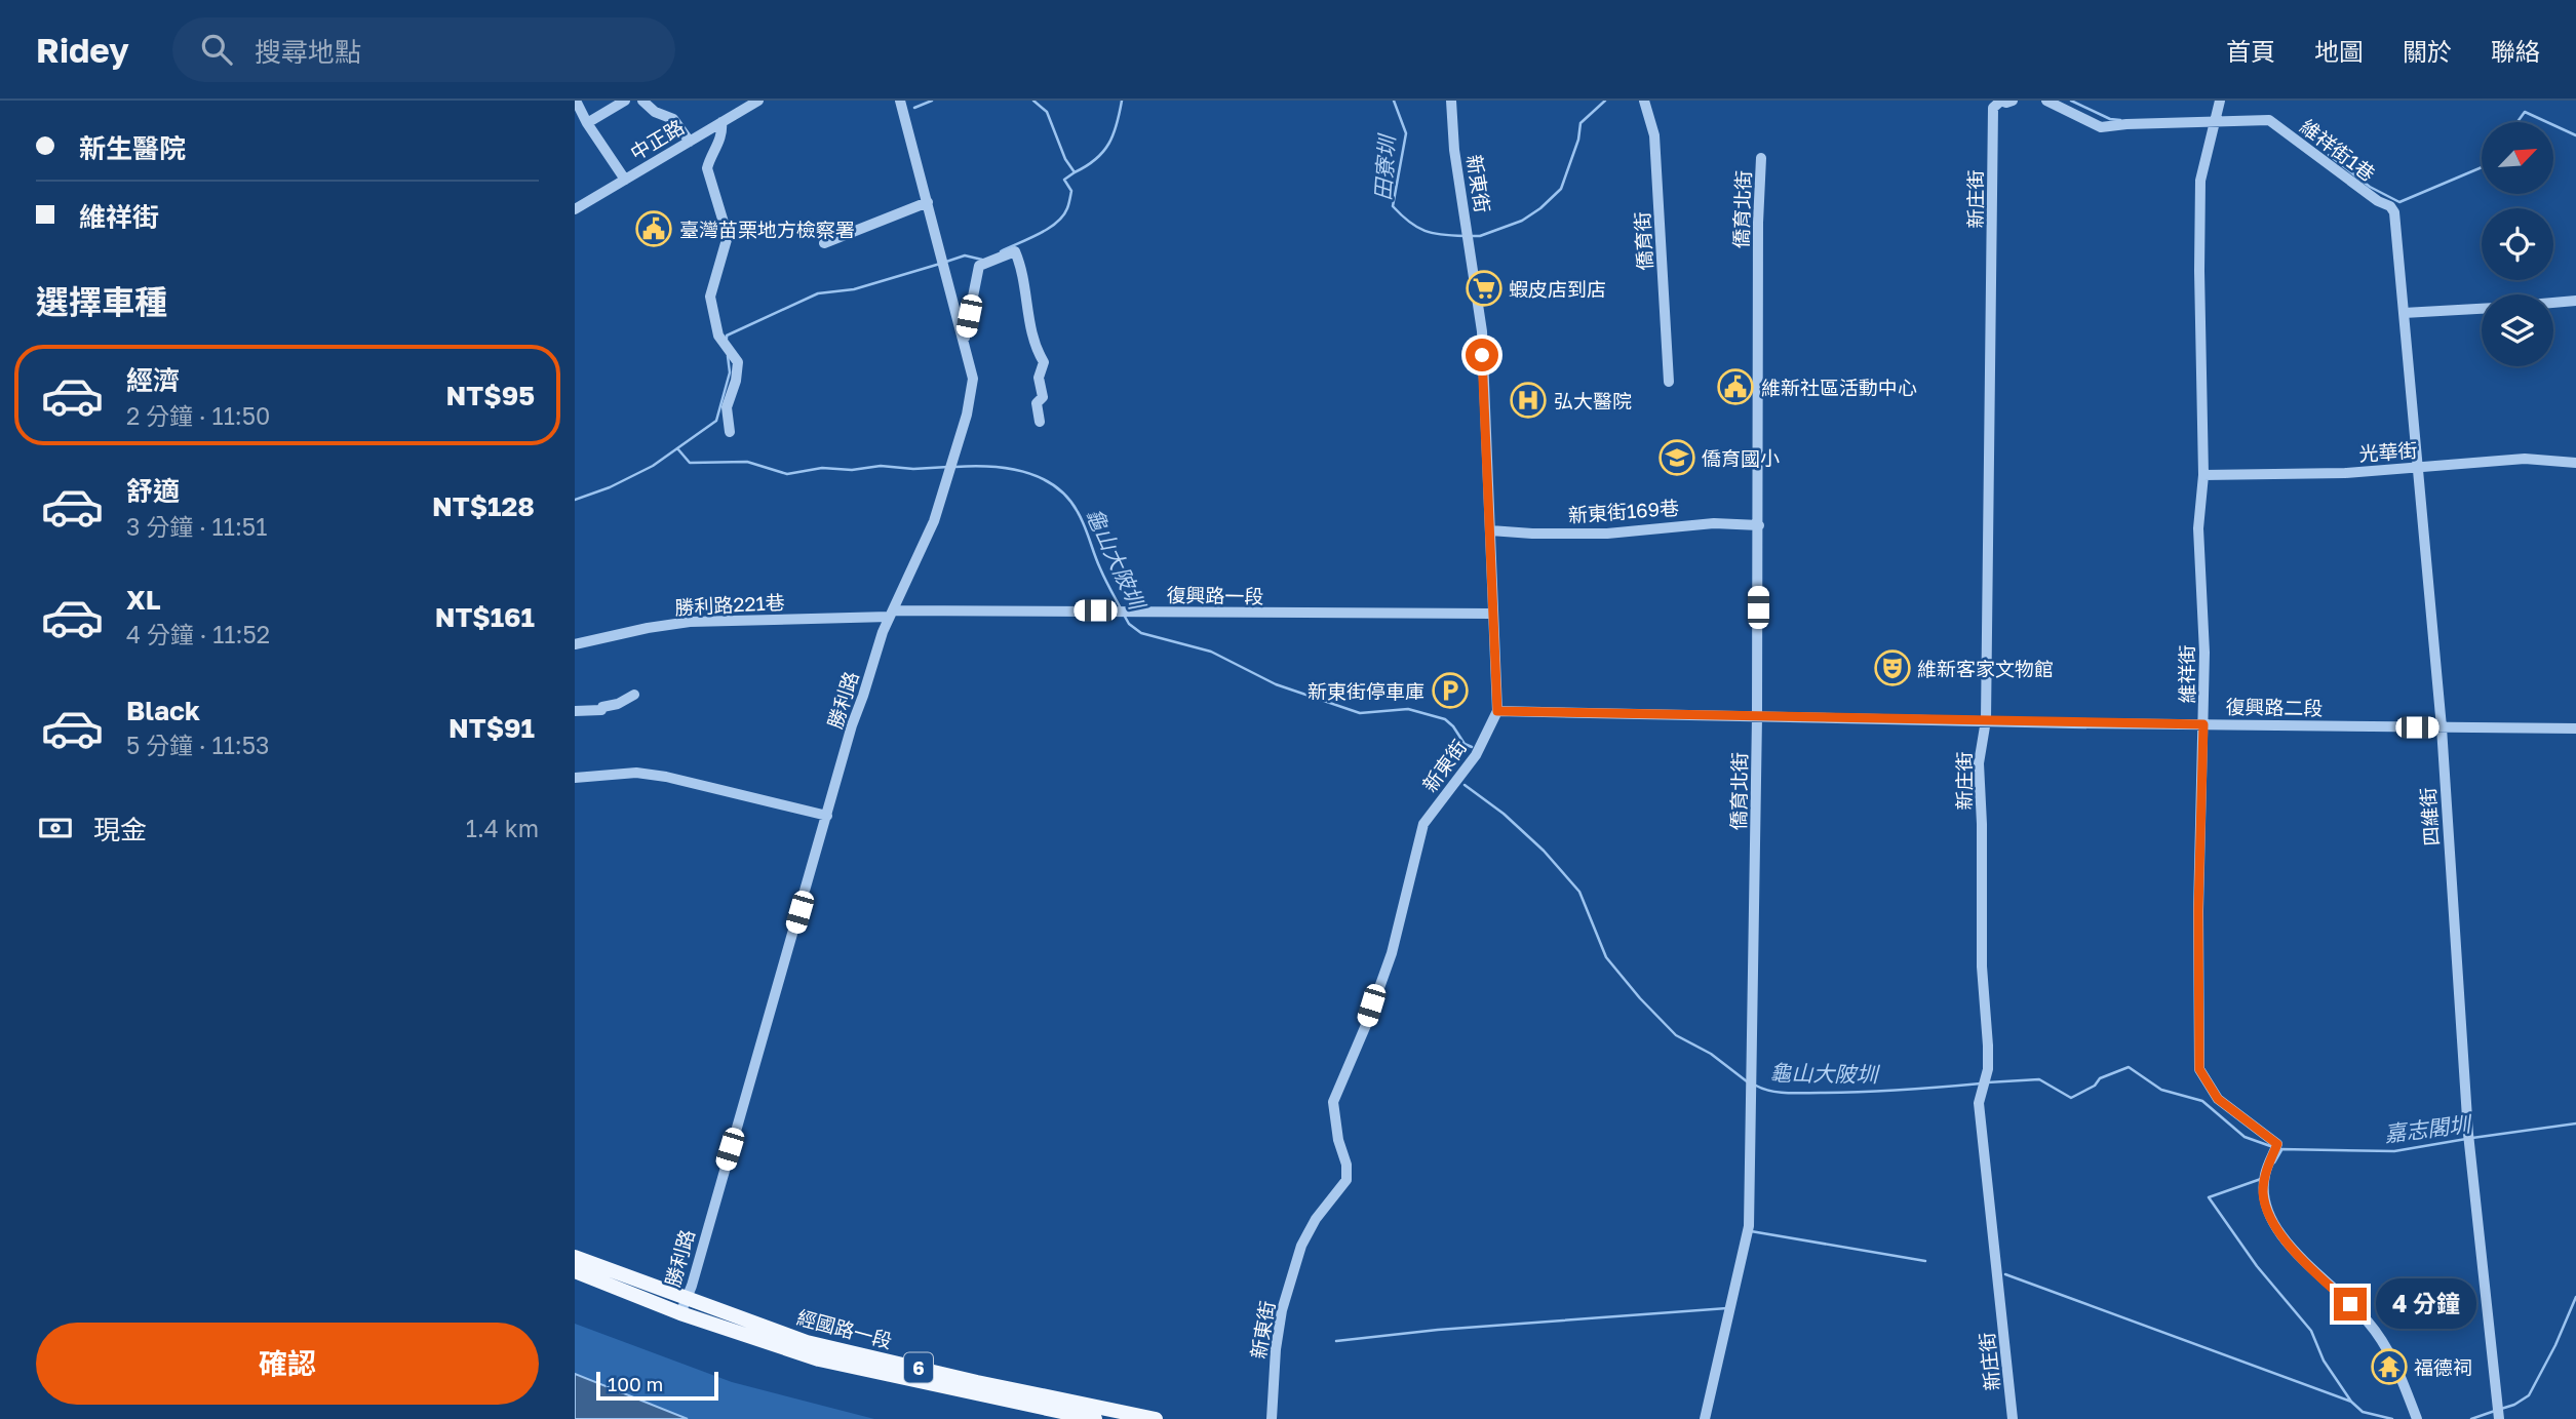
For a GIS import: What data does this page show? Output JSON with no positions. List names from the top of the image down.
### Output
{
  "streets": {
    "main road": ["經國路一段", "6"],
    "street": [
      "中正路",
      "維祥街1巷",
      "新東街",
      "新庄街",
      "僑育北街",
      "僑育街",
      "光華街",
      "新東街169巷",
      "復興路一段",
      "勝利路221巷",
      "維祥街",
      "勝利路",
      "復興路二段",
      "四維街"
    ]
  },
  "crossings": [
    ["維祥街1巷", "維祥街"],
    ["維祥街1巷", "四維街"],
    ["新東街", "新東街169巷"],
    ["新東街", "復興路一段"],
    ["新東街", "復興路二段"],
    ["新庄街", "復興路二段"],
    ["僑育北街", "新東街169巷"],
    ["僑育北街", "復興路二段"],
    ["光華街", "維祥街"],
    ["光華街", "四維街"],
    ["復興路一段", "勝利路221巷"],
    ["復興路一段", "勝利路"],
    ["勝利路221巷", "勝利路"],
    ["維祥街", "復興路二段"],
    ["勝利路", "經國路一段"],
    ["復興路二段", "四維街"]
  ],
  "water": ["田寮圳", "龜山大陂圳", "嘉志閣圳"],
  "places": {
    "public building": ["臺灣苗栗地方檢察署", "維新社區活動中心"],
    "supermarket": ["蝦皮店到店"],
    "hospital": ["弘大醫院"],
    "school or university": ["僑育國小"],
    "theatre": ["維新客家文物館"],
    "parking": ["新東街停車庫"],
    "temple": ["福德祠"]
  },
  "scale_bar": "100 m",
  "north": "top right",
  "page": {
    "header": "Ridey",
    "search": "搜尋地點",
    "nav": [
      "首頁",
      "地圖",
      "關於",
      "聯絡"
    ],
    "banner": ["新生醫院", "維祥街"],
    "heading": "選擇車種",
    "list": [
      {
        "name": "經濟",
        "note": "2 分鐘 · 11:50",
        "value": "NT$95"
      },
      {
        "name": "舒適",
        "note": "3 分鐘 · 11:51",
        "value": "NT$128"
      },
      {
        "name": "XL",
        "note": "4 分鐘 · 11:52",
        "value": "NT$161"
      },
      {
        "name": "Black",
        "note": "5 分鐘 · 11:53",
        "value": "NT$91"
      }
    ],
    "pay": ["現金", "1.4 km"],
    "bubble": "4 分鐘",
    "buttons": "確認",
    "scale": "100 m"
  }
}
